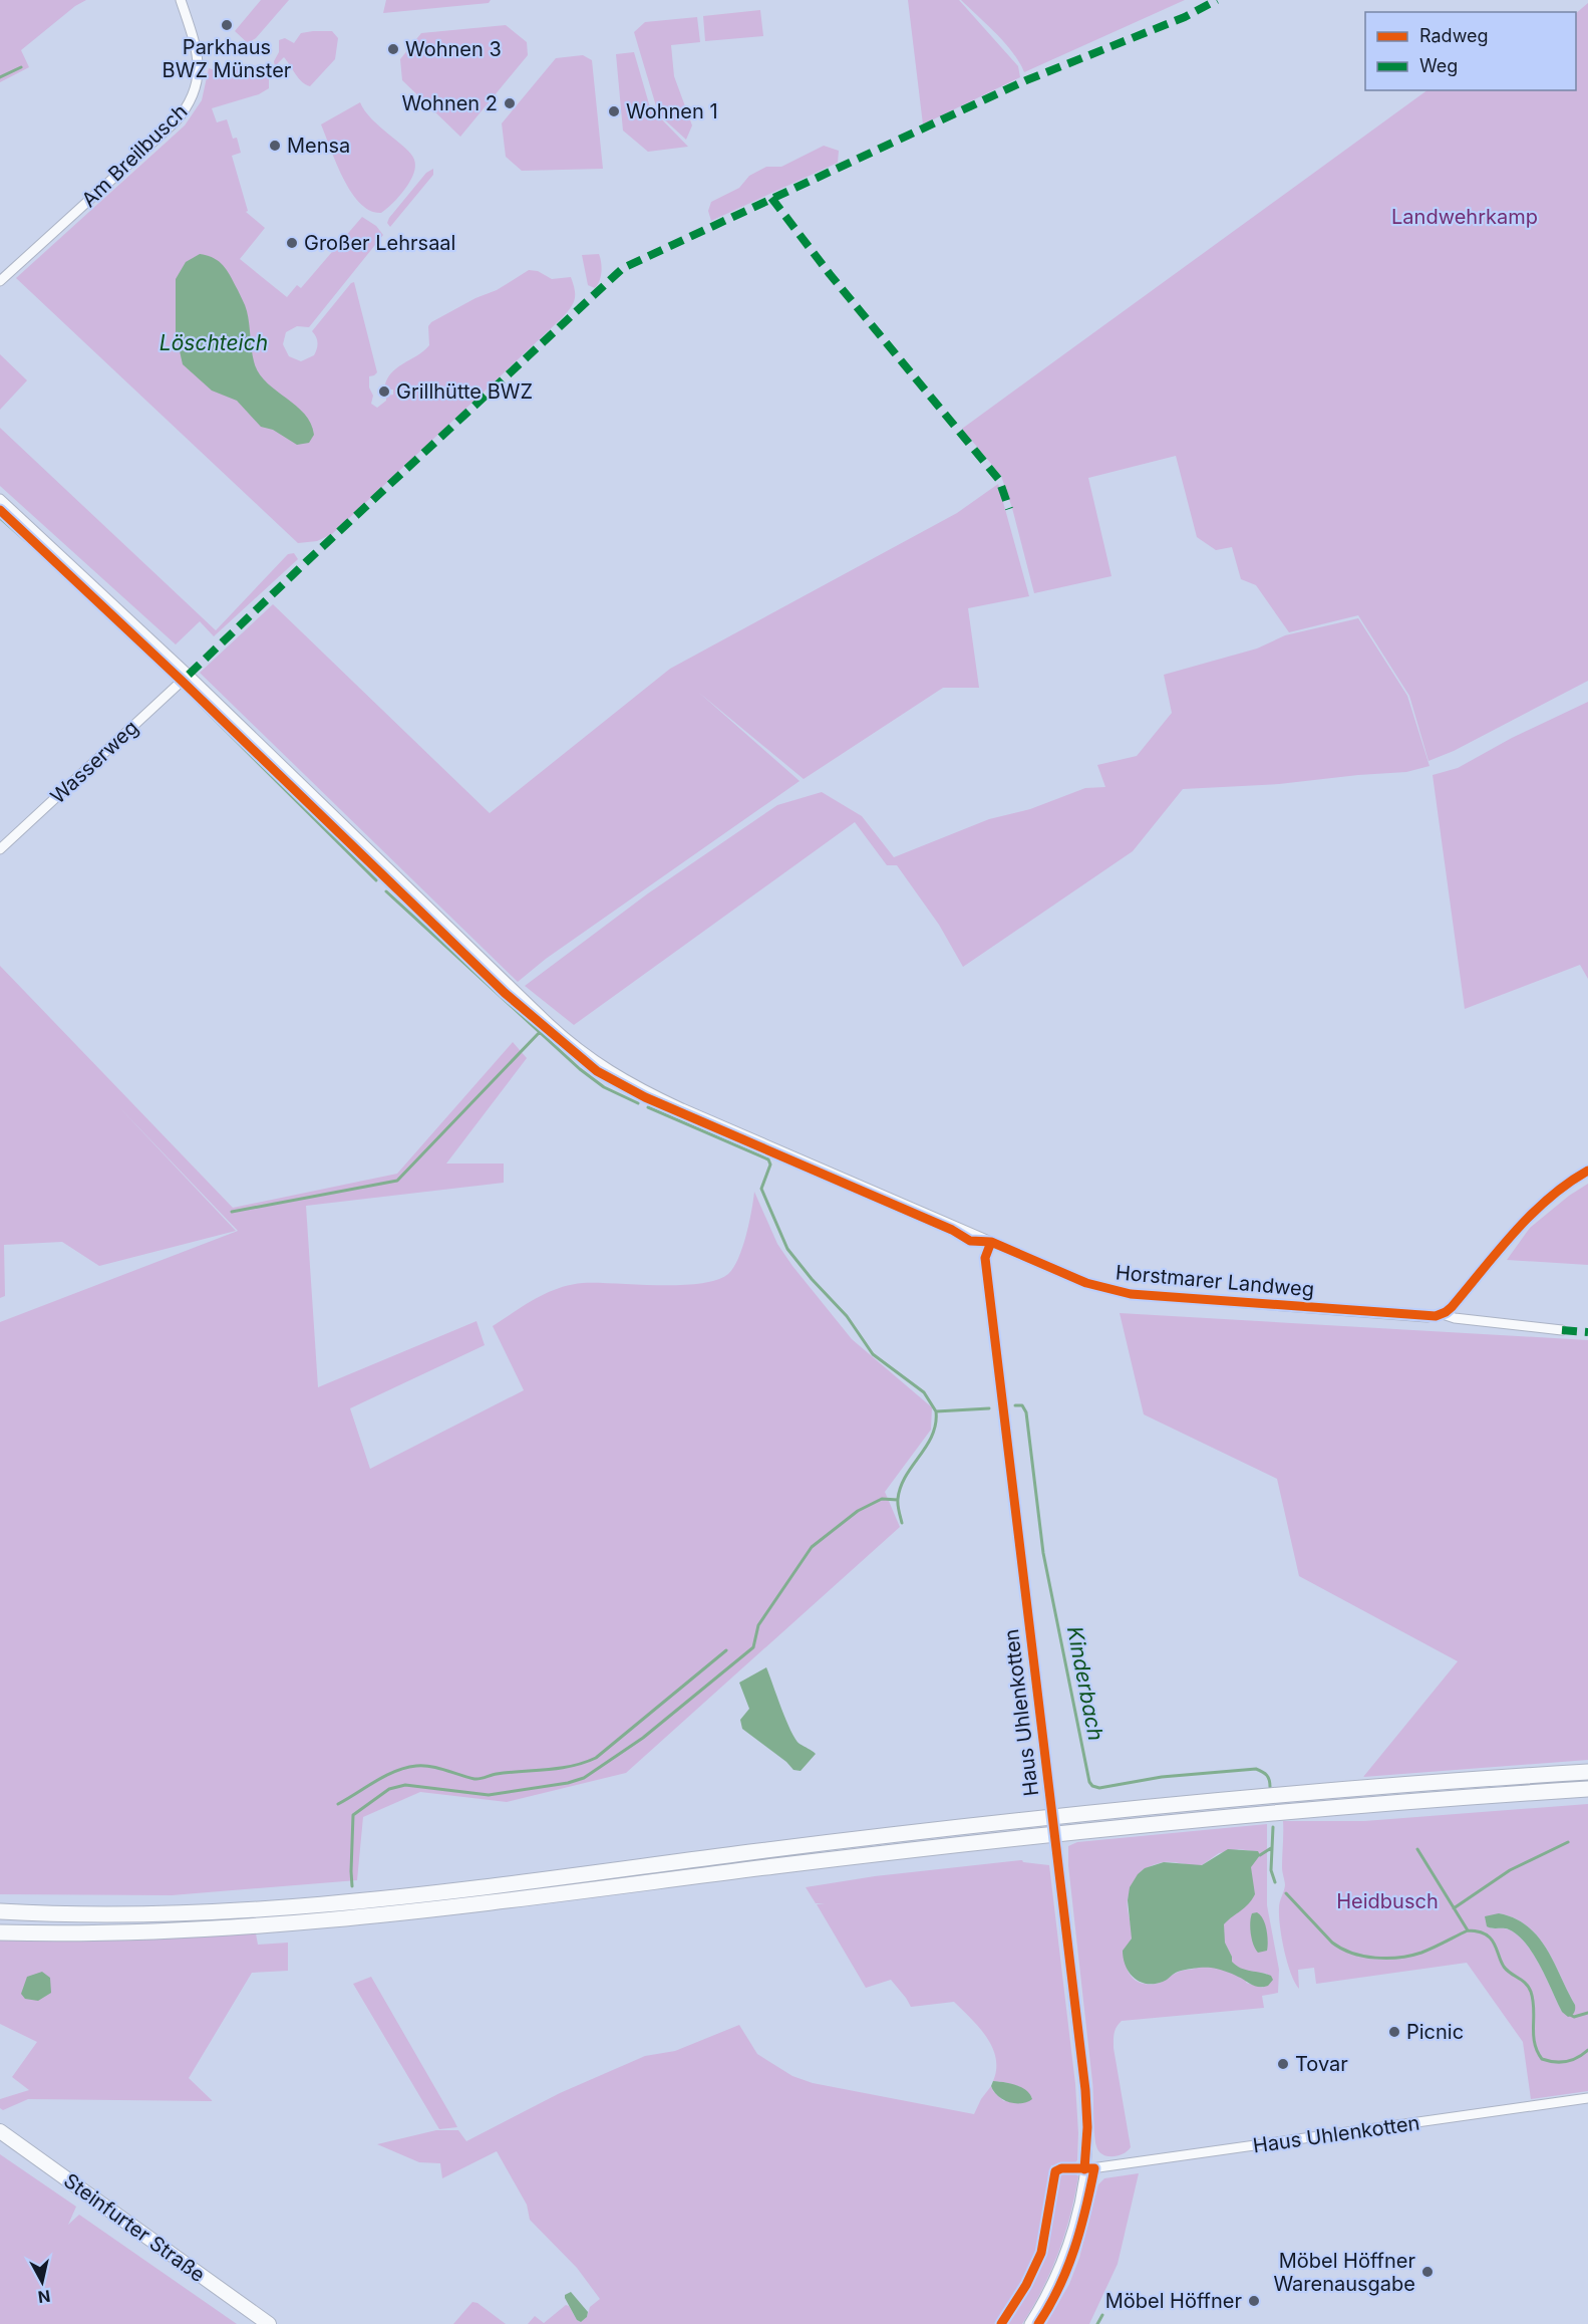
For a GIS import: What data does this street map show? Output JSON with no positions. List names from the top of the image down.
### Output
{
  "streets": {
    "main road": ["Steinfurter Straße"],
    "street": [
      "Am Breilbusch",
      "Wasserweg",
      "Horstmarer Landweg",
      "Haus Uhlenkotten"
    ]
  },
  "crossings": [
    ["Wasserweg", "Horstmarer Landweg"],
    ["Horstmarer Landweg", "Haus Uhlenkotten"]
  ],
  "water": ["Löschteich", "Kinderbach"],
  "parks": ["Landwehrkamp", "Heidbusch"],
  "places": [
    "Parkhaus BWZ Münster",
    "Wohnen 3",
    "Wohnen 2",
    "Wohnen 1",
    "Mensa",
    "Großer Lehrsaal",
    "Grillhütte BWZ",
    "Picnic",
    "Tovar",
    "Möbel Höffner Warenausgabe",
    "Möbel Höffner"
  ],
  "legend": ["Radweg", "Weg"],
  "north": "bottom"
}
